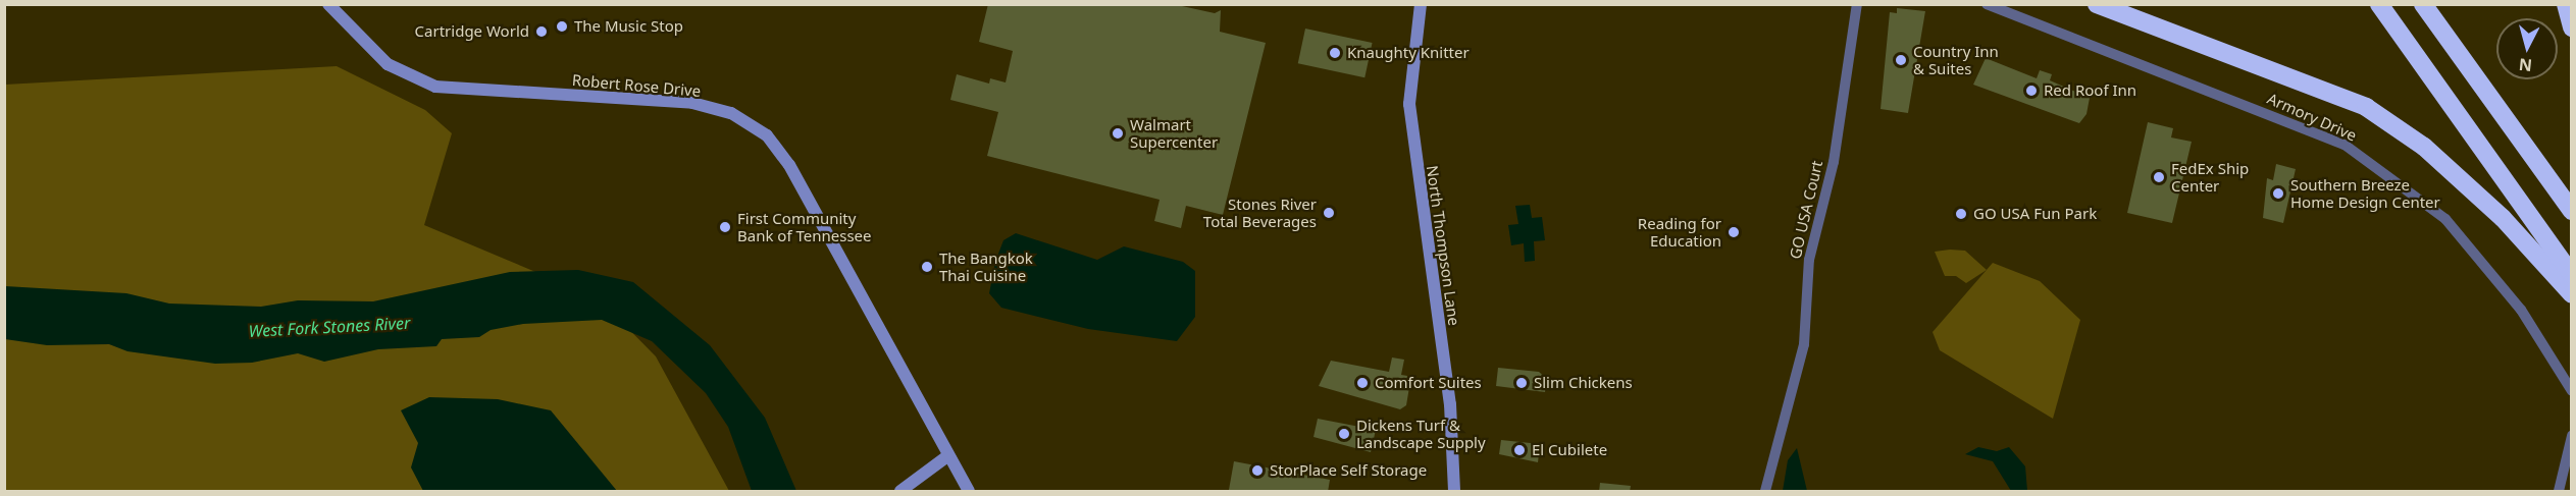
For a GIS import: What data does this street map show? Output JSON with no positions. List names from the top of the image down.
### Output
{
  "streets": {
    "street": [
      "Robert Rose Drive",
      "Armory Drive",
      "GO USA Court",
      "North Thompson Lane"
    ]
  },
  "water": ["West Fork Stones River"],
  "places": [
    "The Music Stop",
    "Cartridge World",
    "Knaughty Knitter",
    "Country Inn & Suites",
    "Red Roof Inn",
    "Walmart Supercenter",
    "FedEx Ship Center",
    "Southern Breeze Home Design Center",
    "Stones River Total Beverages",
    "GO USA Fun Park",
    "First Community Bank of Tennessee",
    "Reading for Education",
    "The Bangkok Thai Cuisine",
    "Comfort Suites",
    "Slim Chickens",
    "Dickens Turf & Landscape Supply",
    "El Cubilete",
    "StorPlace Self Storage"
  ],
  "north": "bottom"
}
